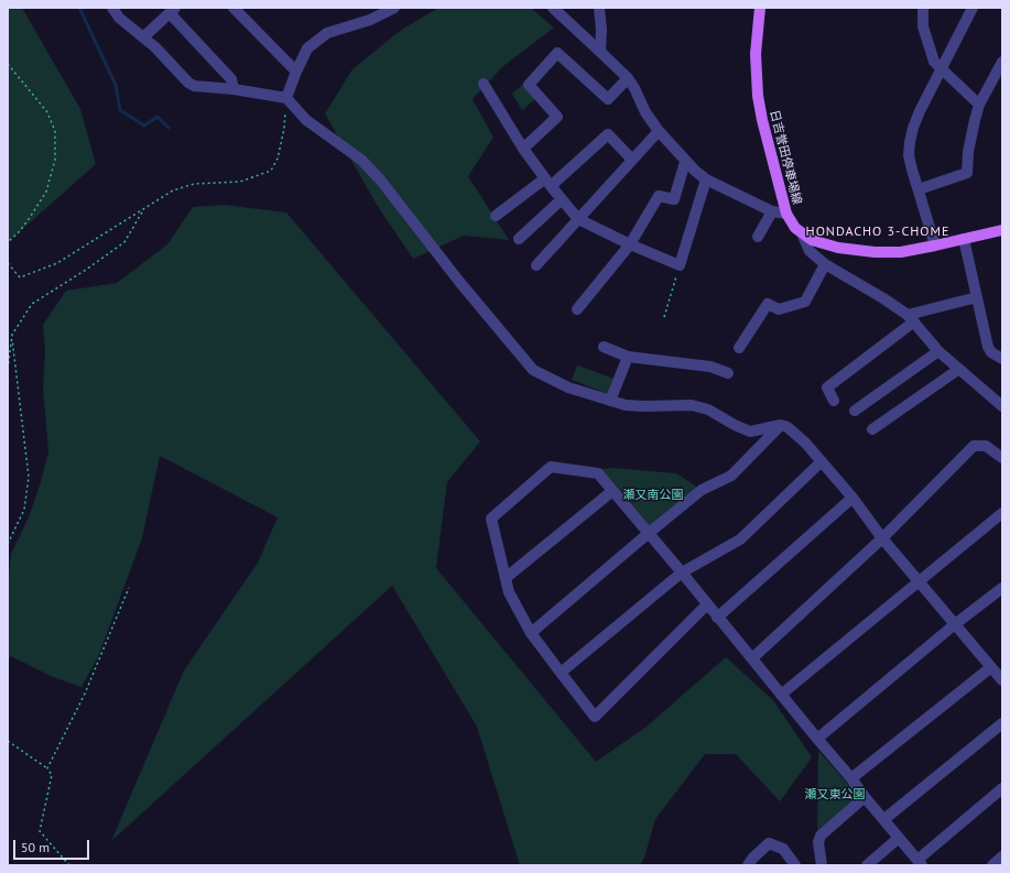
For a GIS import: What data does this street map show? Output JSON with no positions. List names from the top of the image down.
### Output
{
  "streets": {
    "main road": ["日吉誉田停車場線"]
  },
  "districts": ["HONDACHO 3-CHOME"],
  "parks": ["瀬又南公園", "瀬又東公園"],
  "scale_bar": "50 m"
}
